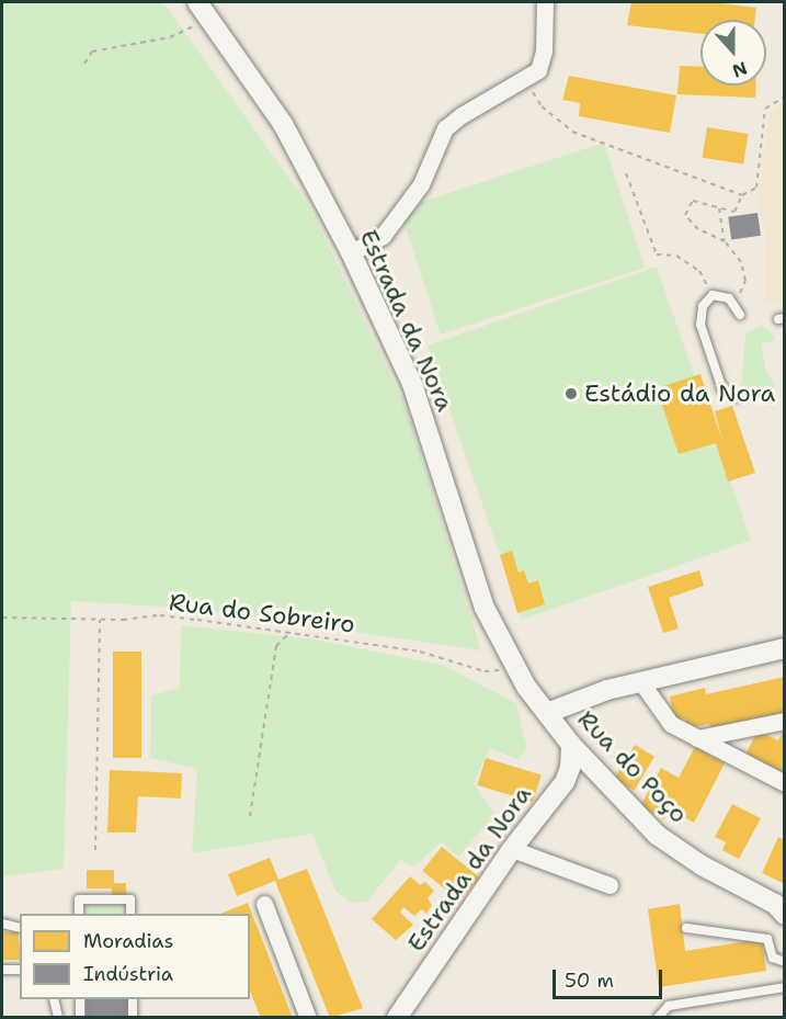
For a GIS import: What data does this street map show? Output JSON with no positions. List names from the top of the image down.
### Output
{
  "streets": {
    "street": ["Estrada da Nora", "Rua do Poço"],
    "path": ["Rua do Sobreiro"]
  },
  "crossings": [
    ["Estrada da Nora", "Rua do Sobreiro"],
    ["Estrada da Nora", "Rua do Poço"]
  ],
  "places": ["Estádio da Nora"],
  "legend": ["Moradias", "Indústria"],
  "scale_bar": "50 m",
  "north": "bottom"
}
